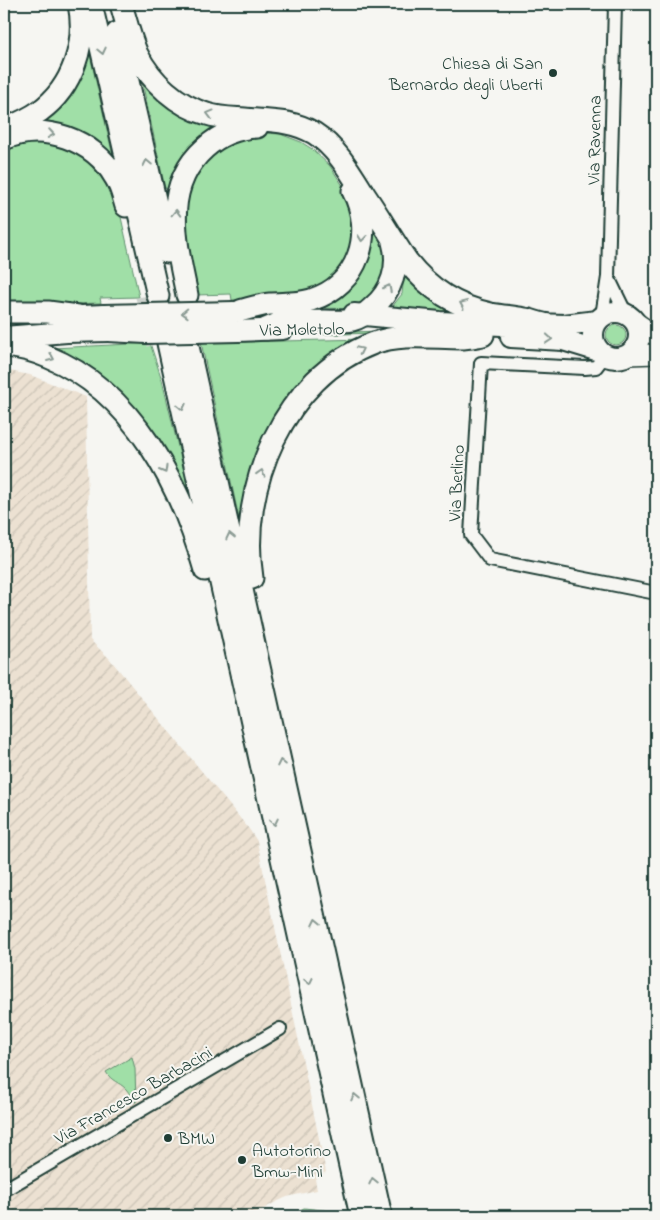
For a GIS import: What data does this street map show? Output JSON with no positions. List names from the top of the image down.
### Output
{
  "streets": {
    "main road": ["Via Moletolo"],
    "street": ["Via Ravenna", "Via Berlino", "Via Francesco Barbacini"]
  },
  "crossings": [
    ["Via Ravenna", "Via Moletolo"],
    ["Via Ravenna", "Via Berlino"],
    ["Via Moletolo", "Via Berlino"]
  ],
  "places": ["Chiesa di San Bernardo degli Uberti", "BMW", "Autotorino Bmw-Mini"]
}
